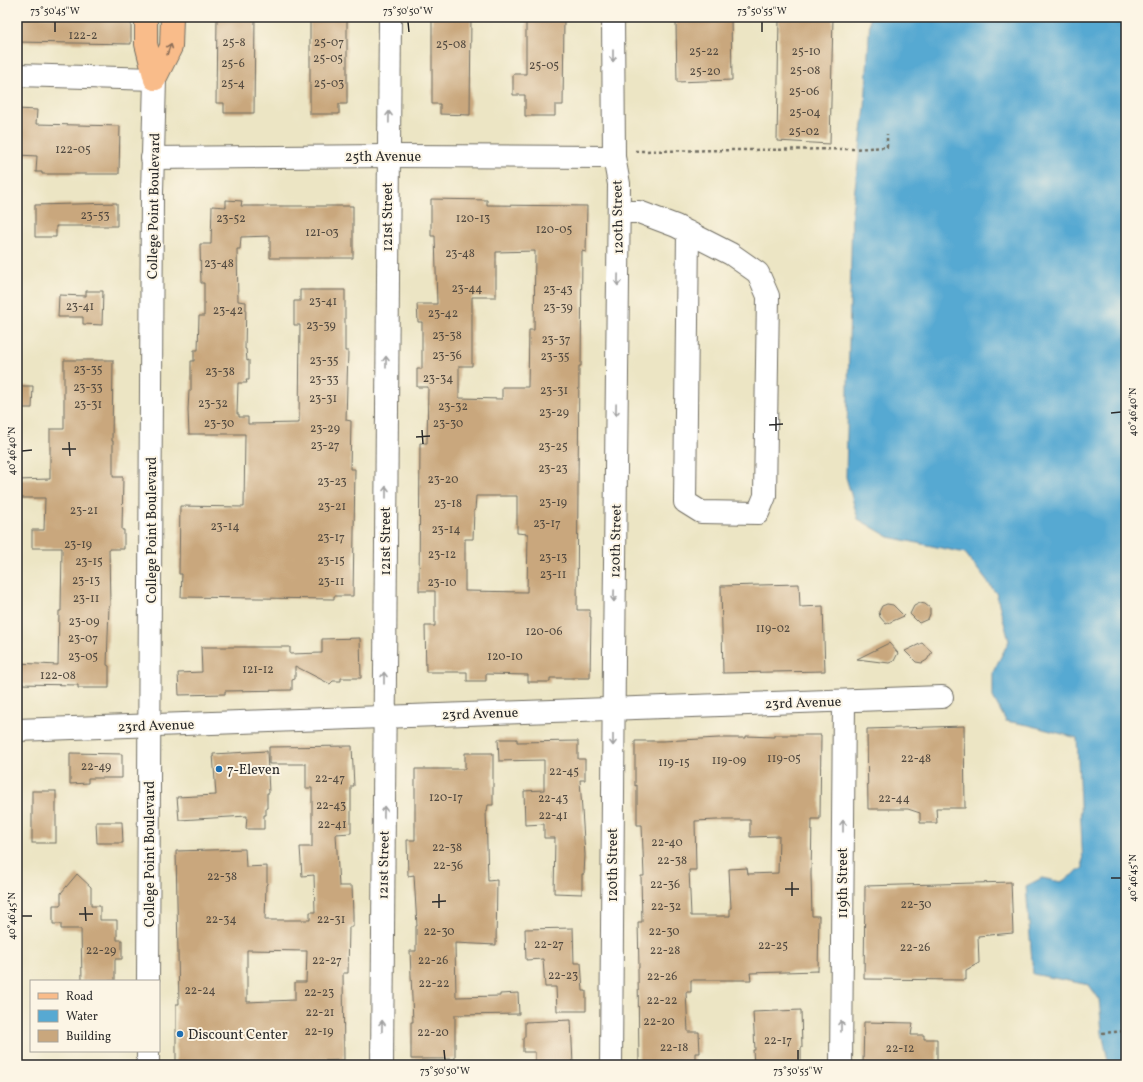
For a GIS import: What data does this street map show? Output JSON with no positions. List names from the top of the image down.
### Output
{
  "streets": {
    "main road": ["College Point Boulevard"],
    "street": [
      "25th Avenue",
      "121st Street",
      "120th Street",
      "23rd Avenue",
      "119th Street"
    ]
  },
  "crossings": [
    ["25th Avenue", "College Point Boulevard"],
    ["25th Avenue", "121st Street"],
    ["25th Avenue", "120th Street"],
    ["College Point Boulevard", "23rd Avenue"],
    ["121st Street", "23rd Avenue"],
    ["120th Street", "23rd Avenue"],
    ["23rd Avenue", "119th Street"]
  ],
  "one_way": ["121st Street", "120th Street", "119th Street"],
  "places": ["7-Eleven", "Discount Center"],
  "house_numbers": [
    "122-2",
    "25-8",
    "25-07",
    "25-08",
    "25-22",
    "25-10",
    "25-05",
    "25-6",
    "25-05",
    "25-08",
    "25-20",
    "25-4",
    "25-03",
    "25-06",
    "25-04",
    "25-02",
    "122-05",
    "23-53",
    "23-52",
    "120-13",
    "120-05",
    "121-03",
    "23-48",
    "23-48",
    "23-44",
    "23-43",
    "23-41",
    "23-41",
    "23-39",
    "23-42",
    "23-42",
    "23-39",
    "23-38",
    "23-37",
    "23-36",
    "23-35",
    "23-35",
    "23-35",
    "23-38",
    "23-34",
    "23-33",
    "23-33",
    "23-31",
    "23-31",
    "23-32",
    "23-31",
    "23-32",
    "23-29",
    "23-30",
    "23-30",
    "23-29",
    "23-27",
    "23-25",
    "23-23",
    "23-20",
    "23-23",
    "23-19",
    "23-18",
    "23-21",
    "23-21",
    "23-17",
    "23-14",
    "23-14",
    "23-17",
    "23-19",
    "23-12",
    "23-13",
    "23-15",
    "23-15",
    "23-11",
    "23-13",
    "23-11",
    "23-10",
    "23-11",
    "23-09",
    "119-02",
    "120-06",
    "23-07",
    "23-05",
    "120-10",
    "121-12",
    "122-08",
    "119-05",
    "22-48",
    "119-09",
    "119-15",
    "22-49",
    "22-45",
    "22-47",
    "120-17",
    "22-43",
    "22-44",
    "22-43",
    "22-41",
    "22-41",
    "22-40",
    "22-38",
    "22-38",
    "22-36",
    "22-38",
    "22-36",
    "22-30",
    "22-32",
    "22-34",
    "22-31",
    "22-30",
    "22-30",
    "22-27",
    "22-25",
    "22-26",
    "22-29",
    "22-28",
    "22-27",
    "22-26",
    "22-23",
    "22-26",
    "22-22",
    "22-24",
    "22-23",
    "22-22",
    "22-21",
    "22-20",
    "22-19",
    "22-20",
    "22-17",
    "22-18",
    "22-12"
  ],
  "legend": ["Road", "Water", "Building"],
  "coordinates": [
    "73°50'45\"W",
    "73°50'50\"W",
    "73°50'55\"W",
    "40°46'40\"N",
    "40°46'45\"N"
  ]
}
